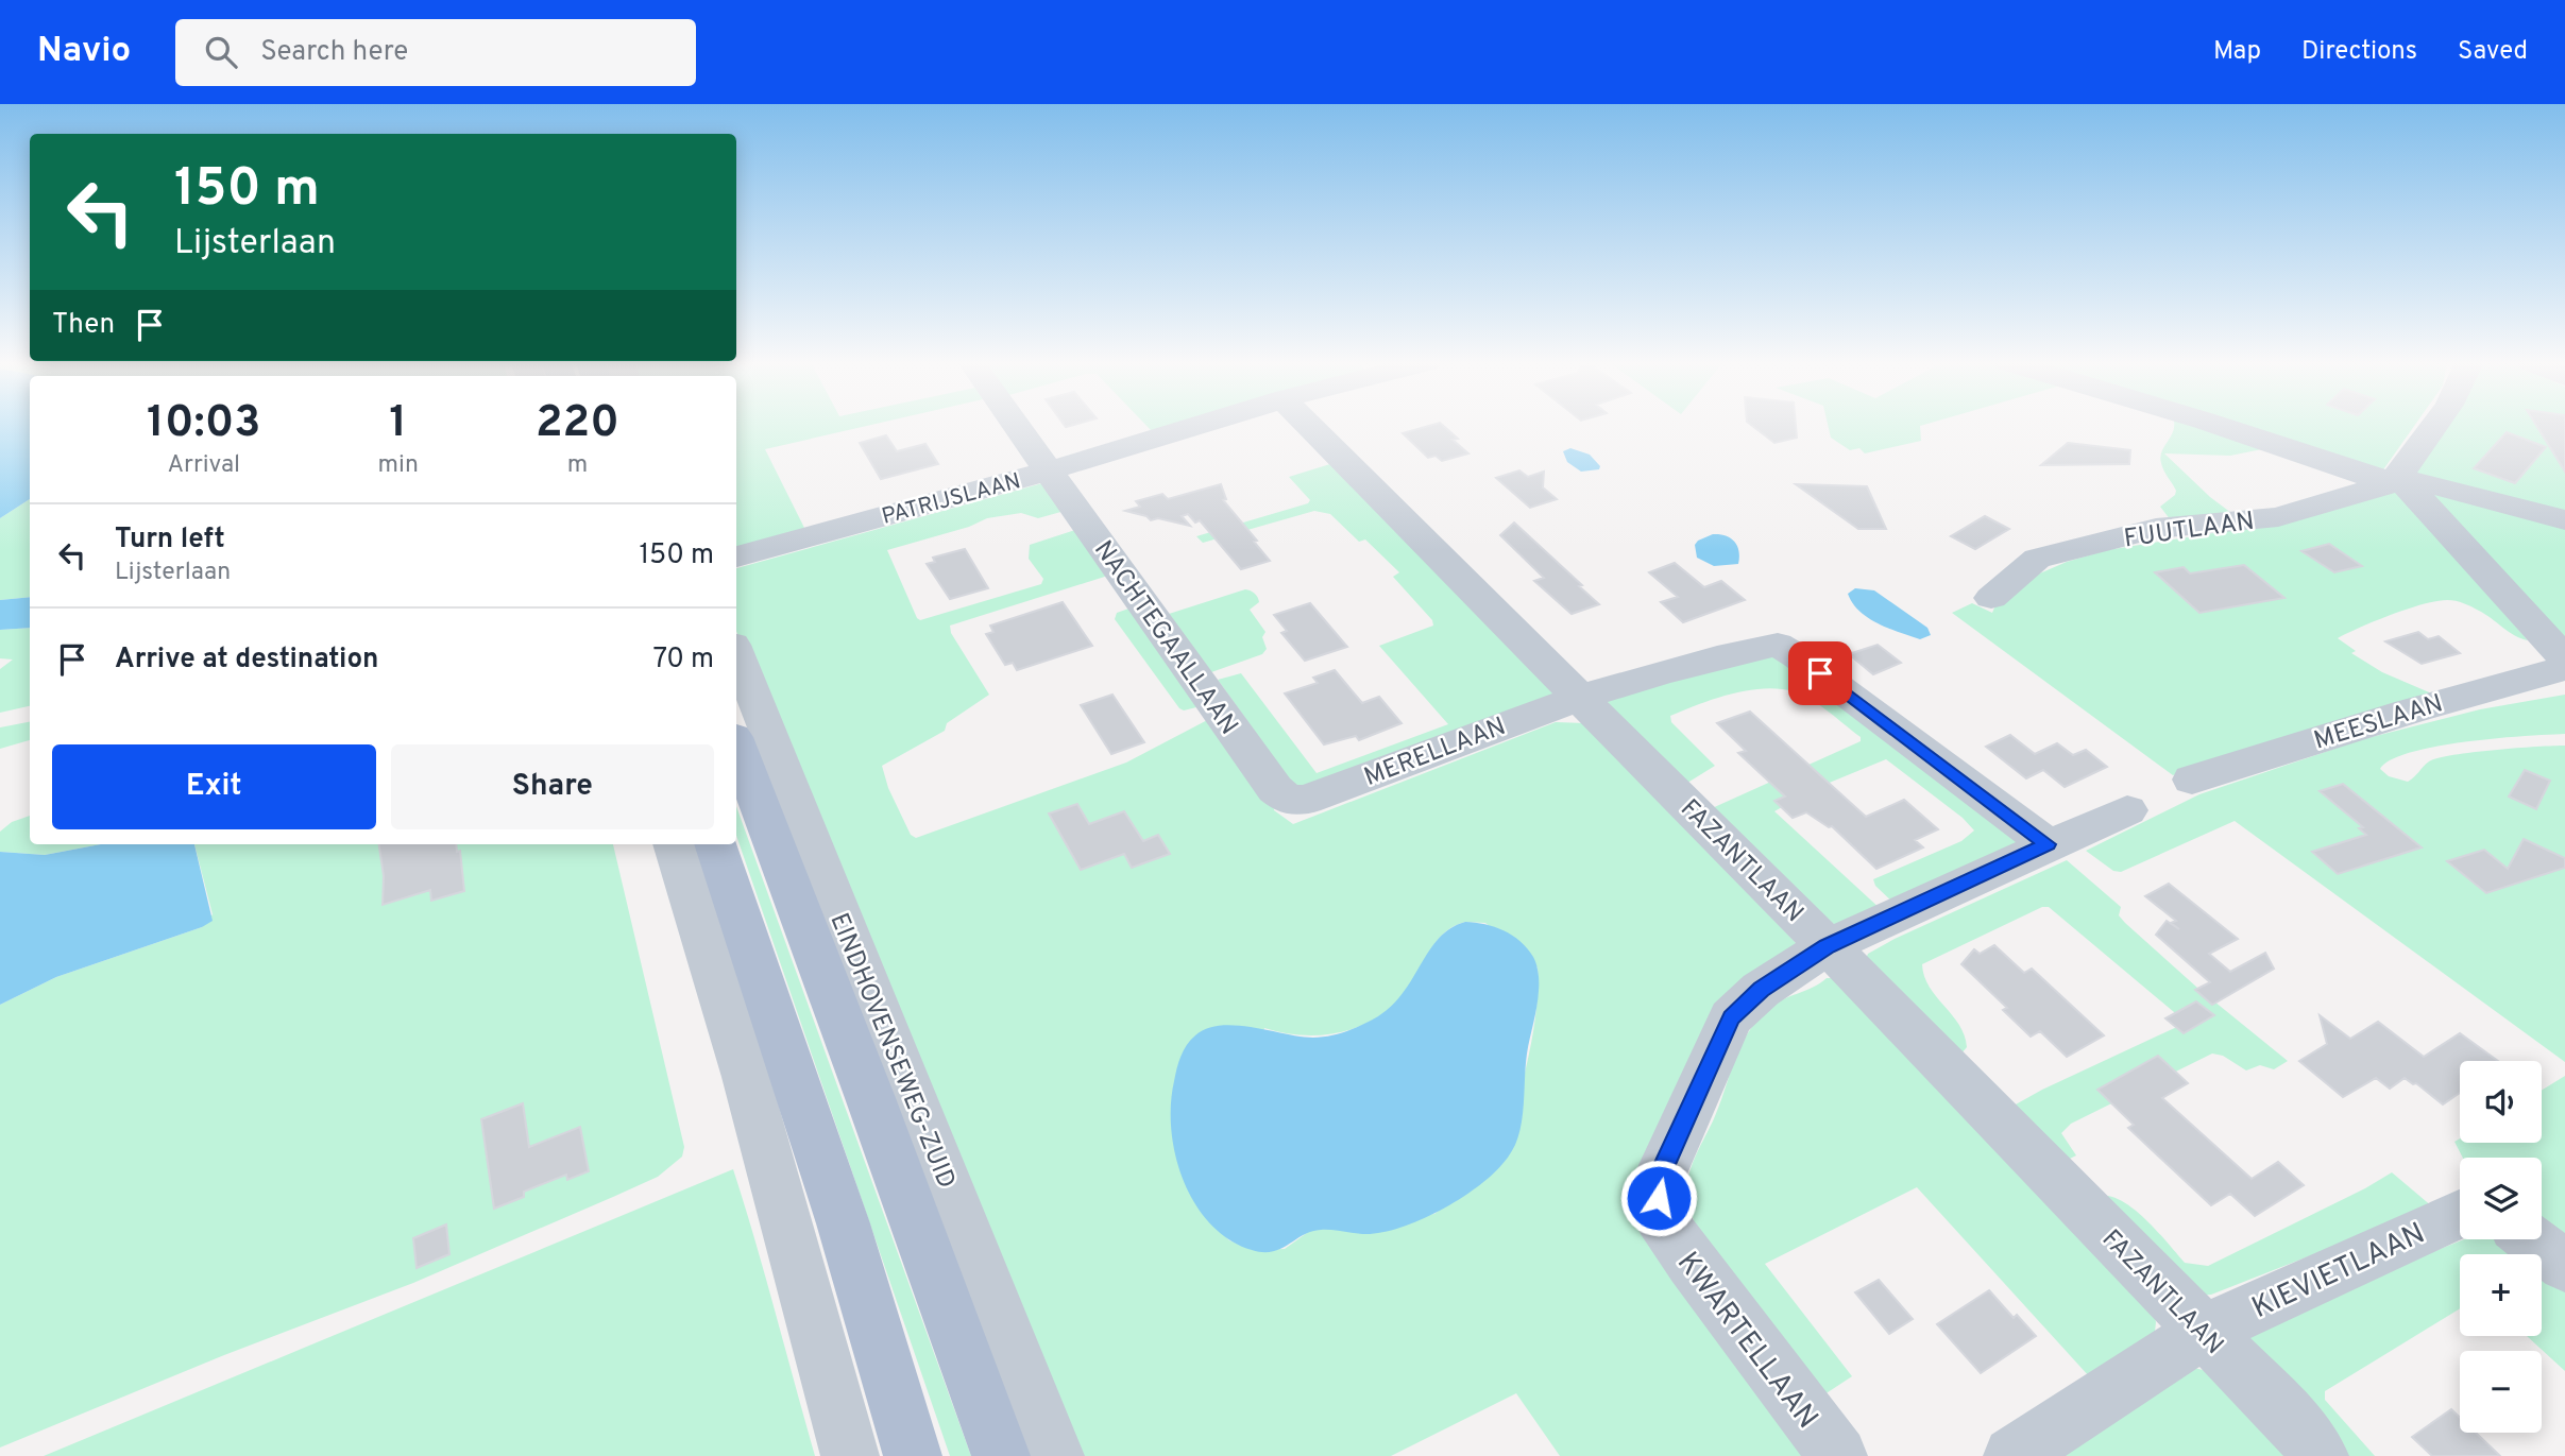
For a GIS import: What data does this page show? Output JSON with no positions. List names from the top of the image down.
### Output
{
  "streets": {
    "main road": ["EINDHOVENSEWEG-ZUID"],
    "street": [
      "PATRIJSLAAN",
      "FUUTLAAN",
      "NACHTEGAALLAAN",
      "MEESLAAN",
      "MERELLAAN",
      "FAZANTLAAN",
      "KIEVIETLAAN",
      "KWARTELLAAN"
    ]
  },
  "crossings": [
    ["PATRIJSLAAN", "NACHTEGAALLAAN"],
    ["NACHTEGAALLAAN", "MERELLAAN"],
    ["MERELLAAN", "FAZANTLAAN"],
    ["MERELLAAN", "KWARTELLAAN"],
    ["FAZANTLAAN", "KIEVIETLAAN"],
    ["FAZANTLAAN", "KWARTELLAAN"]
  ],
  "page": {
    "header": "Navio",
    "search": "Search here",
    "nav": ["Map", "Directions", "Saved"],
    "turn": ["150 m", "Lijsterlaan"],
    "then": "Then",
    "eta": [
      "10:03",
      "Arrival",
      "1",
      "min",
      "220",
      "m"
    ],
    "list": [
      {
        "name": "Turn left",
        "note": "Lijsterlaan",
        "value": "150 m"
      },
      {
        "name": "Arrive at destination",
        "value": "70 m"
      }
    ],
    "buttons": ["Exit", "Share"],
    "map_buttons": ["+", "−"]
  }
}
